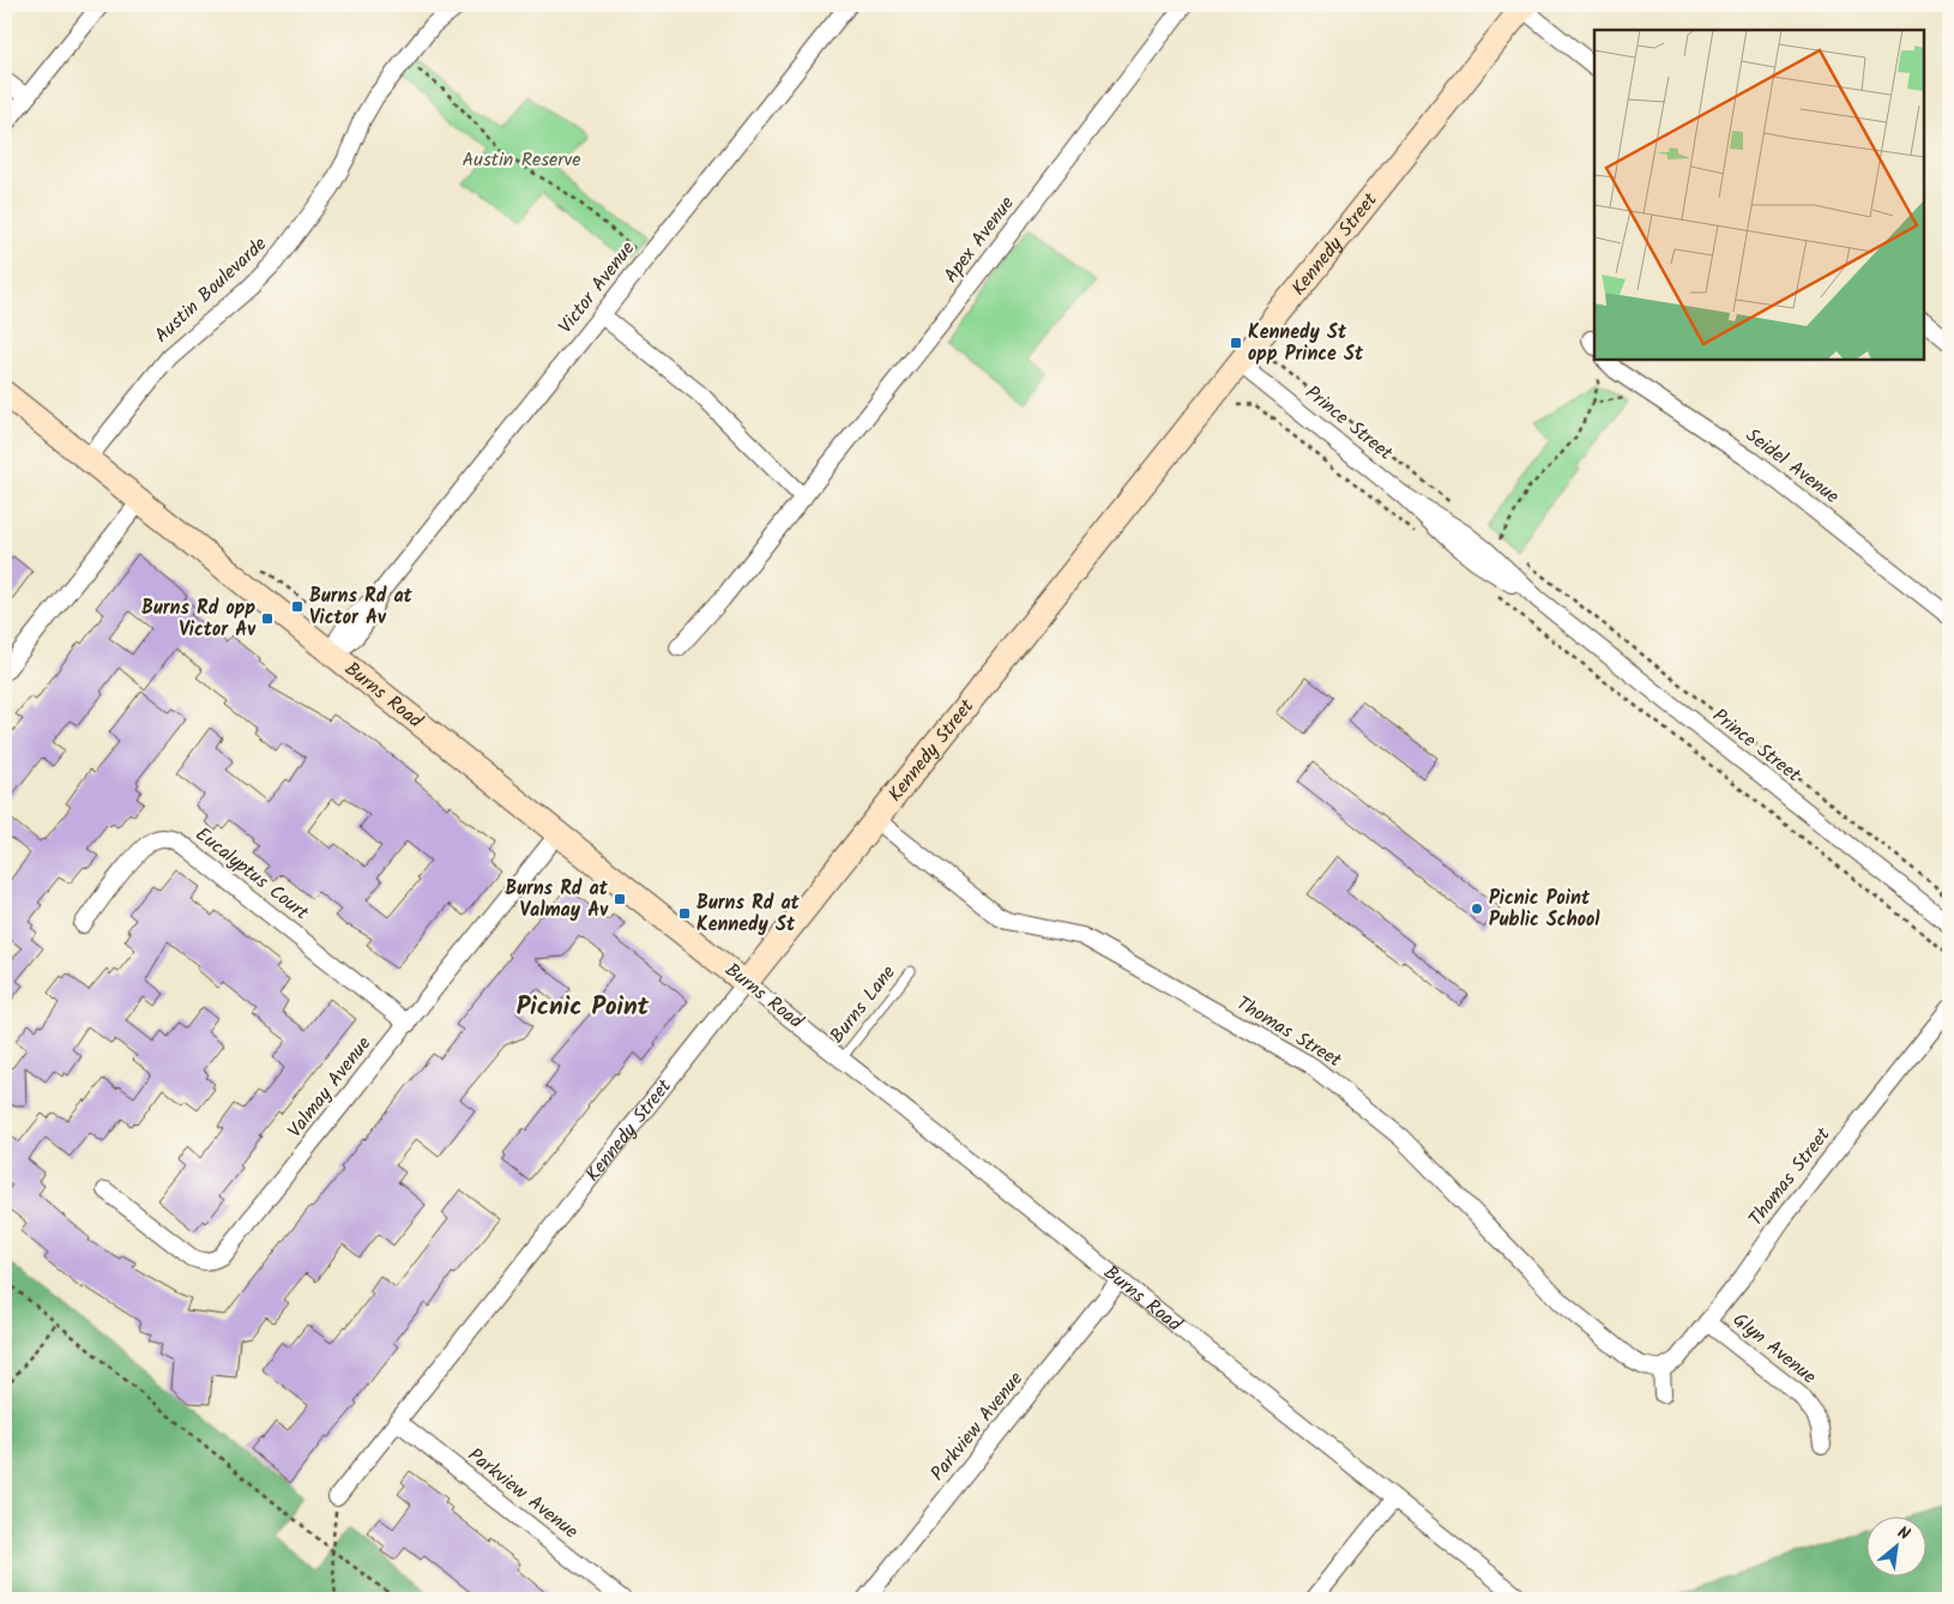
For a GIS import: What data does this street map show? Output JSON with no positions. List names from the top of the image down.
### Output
{
  "streets": {
    "street": [
      "Apex Avenue",
      "Kennedy Street",
      "Victor Avenue",
      "Austin Boulevarde",
      "Prince Street",
      "Seidel Avenue",
      "Burns Road",
      "Eucalyptus Court",
      "Thomas Street",
      "Valmay Avenue",
      "Glyn Avenue",
      "Parkview Avenue"
    ],
    "lane": ["Burns Lane"]
  },
  "crossings": [
    ["Kennedy Street", "Prince Street"],
    ["Kennedy Street", "Burns Road"],
    ["Kennedy Street", "Thomas Street"],
    ["Kennedy Street", "Parkview Avenue"],
    ["Victor Avenue", "Burns Road"],
    ["Austin Boulevarde", "Burns Road"],
    ["Burns Road", "Burns Lane"],
    ["Burns Road", "Valmay Avenue"],
    ["Burns Road", "Parkview Avenue"],
    ["Eucalyptus Court", "Valmay Avenue"],
    ["Thomas Street", "Glyn Avenue"]
  ],
  "districts": ["Picnic Point"],
  "parks": ["Austin Reserve"],
  "places": {
    "transit": [
      "Kennedy St opp Prince St",
      "Burns Rd at Victor Av",
      "Burns Rd opp Victor Av",
      "Burns Rd at Valmay Av",
      "Burns Rd at Kennedy St"
    ],
    "other": ["Picnic Point Public School"]
  },
  "north": "top right"
}
